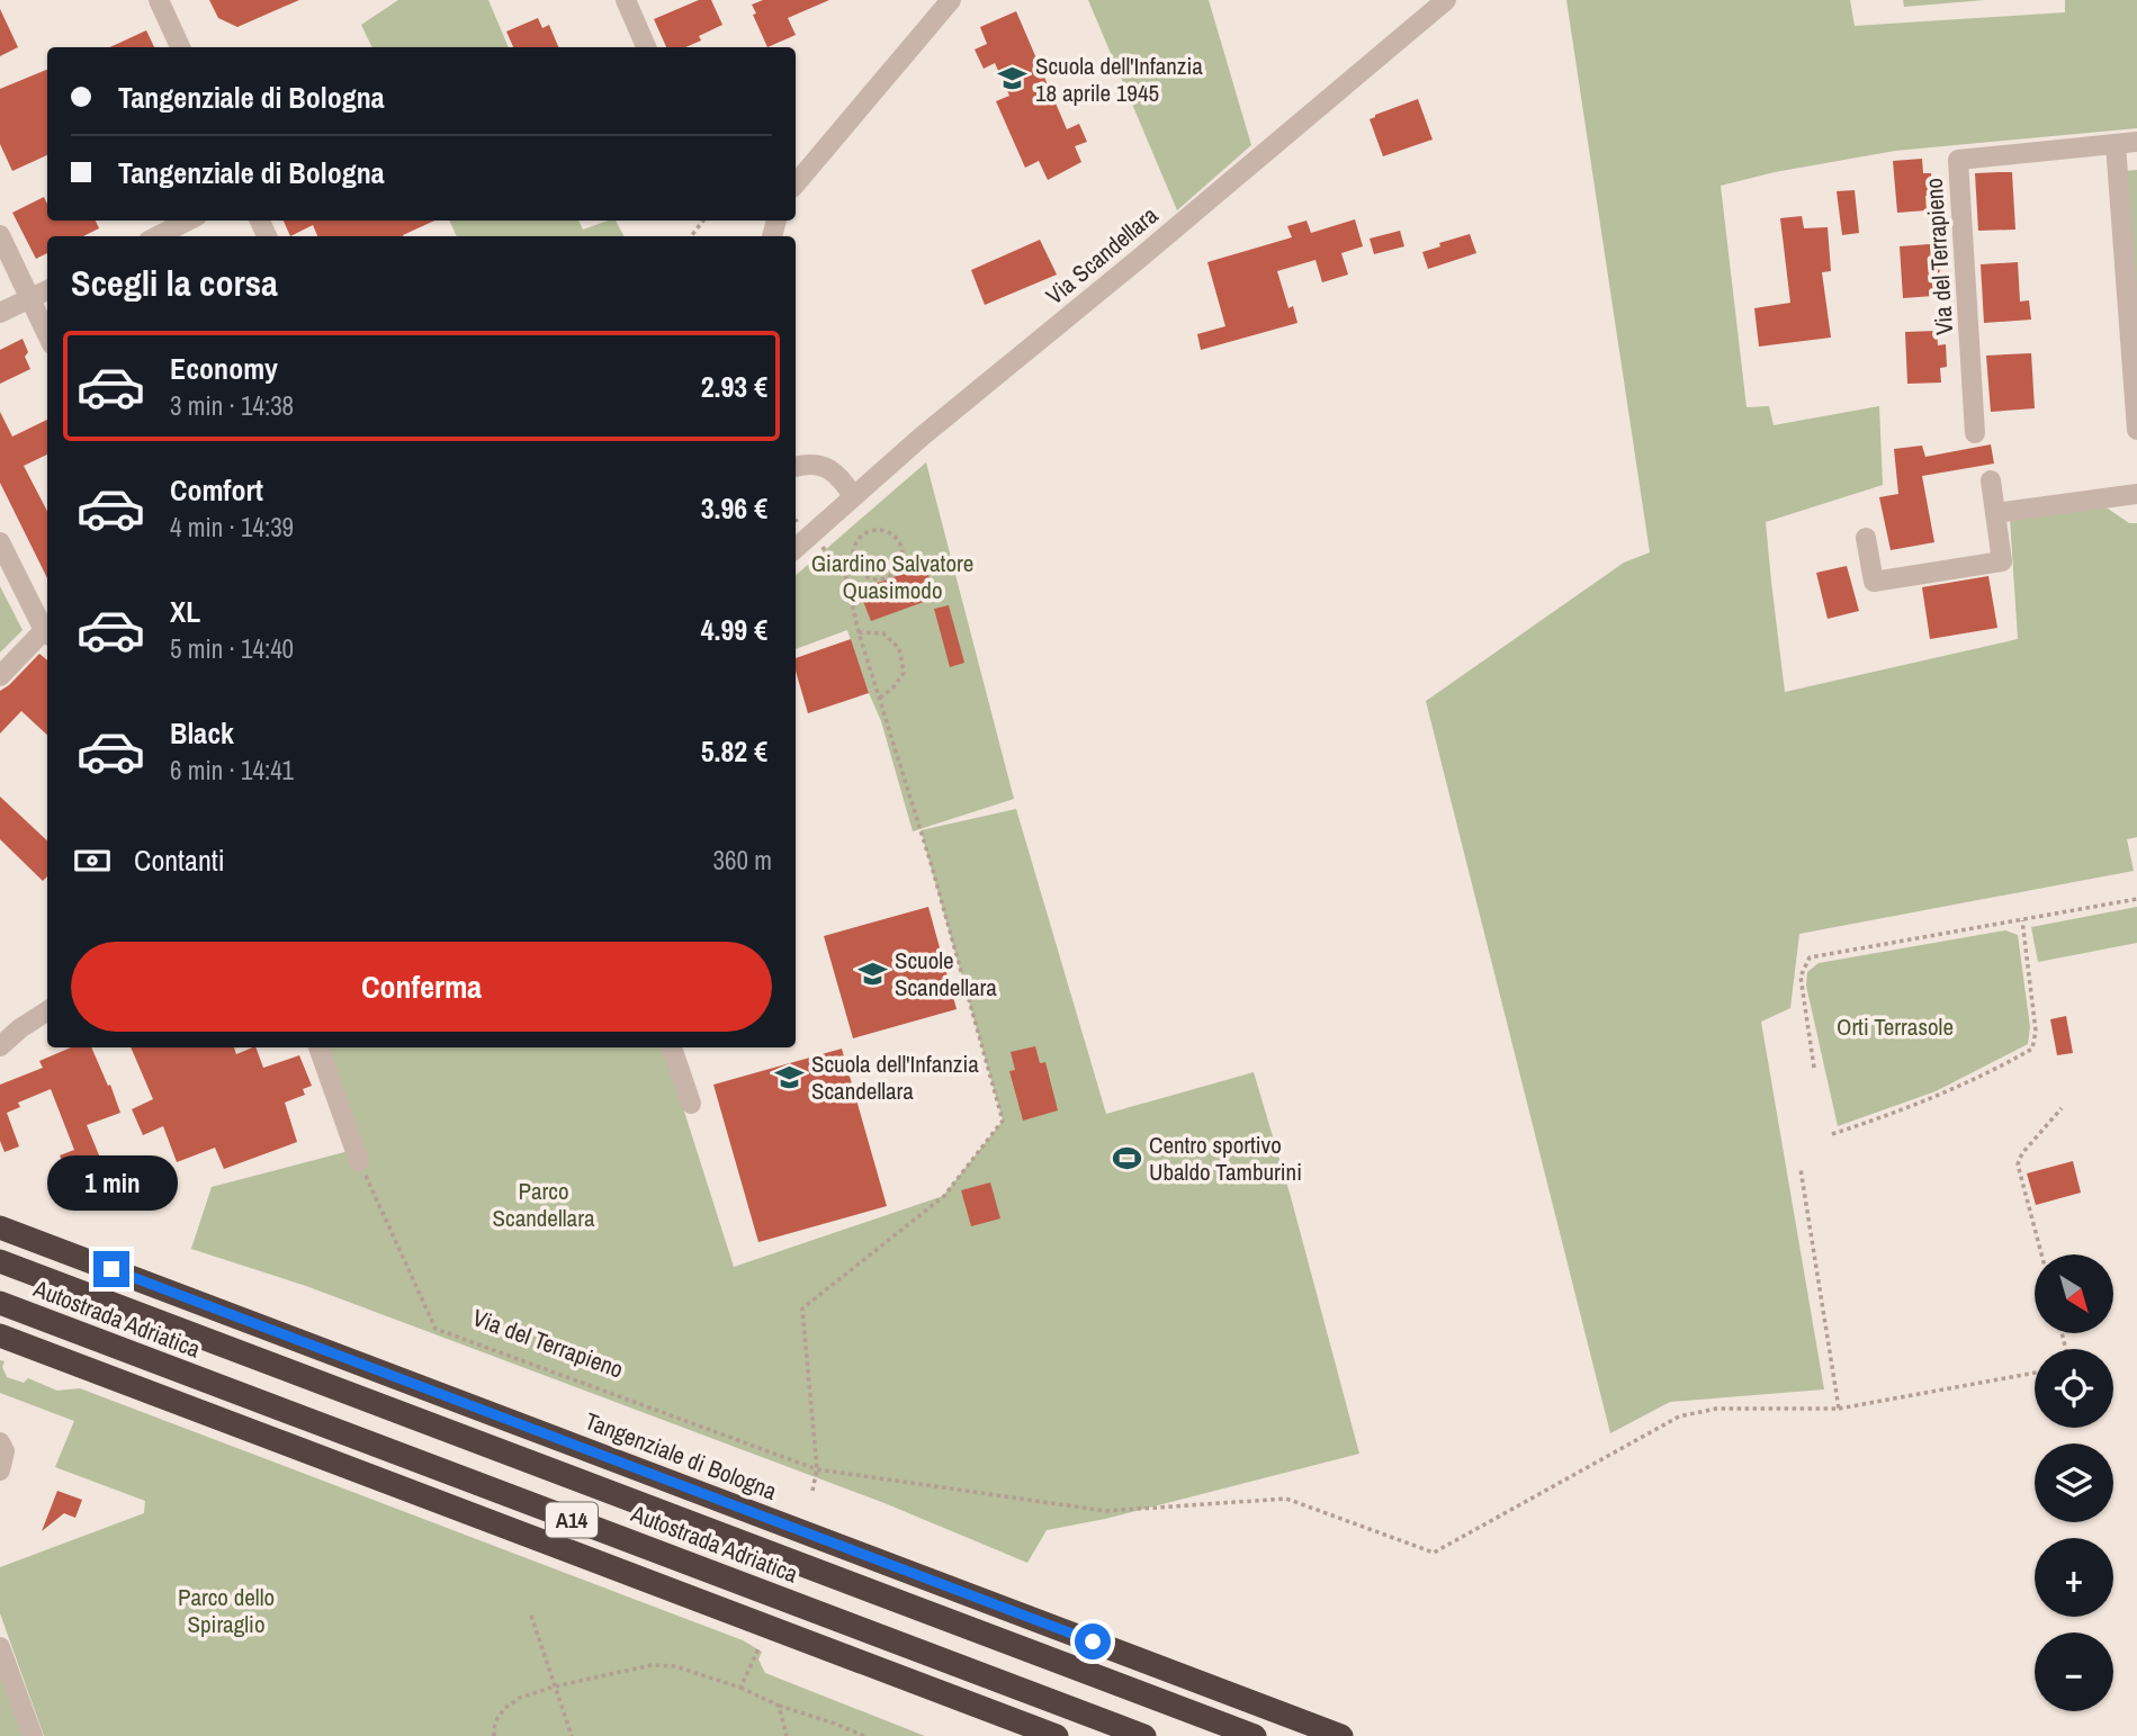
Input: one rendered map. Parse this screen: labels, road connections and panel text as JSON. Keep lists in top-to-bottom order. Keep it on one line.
{"streets":{"highway":["Autostrada Adriatica","Tangenziale di Bologna","A14"],"street":["Via Scandellara","Via del Terrapieno"]},"parks":["Giardino Salvatore Quasimodo","Orti Terrasole","Parco Scandellara","Parco dello Spiraglio"],"places":{"school or university":["Scuola dell'Infanzia 18 aprile 1945","Scuole Scandellara","Scuola dell'Infanzia Scandellara"],"sports":["Centro sportivo Ubaldo Tamburini"]},"north":"bottom right","page":{"banner":["Tangenziale di Bologna","Tangenziale di Bologna"],"heading":"Scegli la corsa","list":[{"name":"Economy","note":"3 min · 14:38","value":"2.93 €"},{"name":"Comfort","note":"4 min · 14:39","value":"3.96 €"},{"name":"XL","note":"5 min · 14:40","value":"4.99 €"},{"name":"Black","note":"6 min · 14:41","value":"5.82 €"}],"pay":["Contanti","360 m"],"buttons":"Conferma","bubble":"1 min","map_buttons":["+","−"]}}
